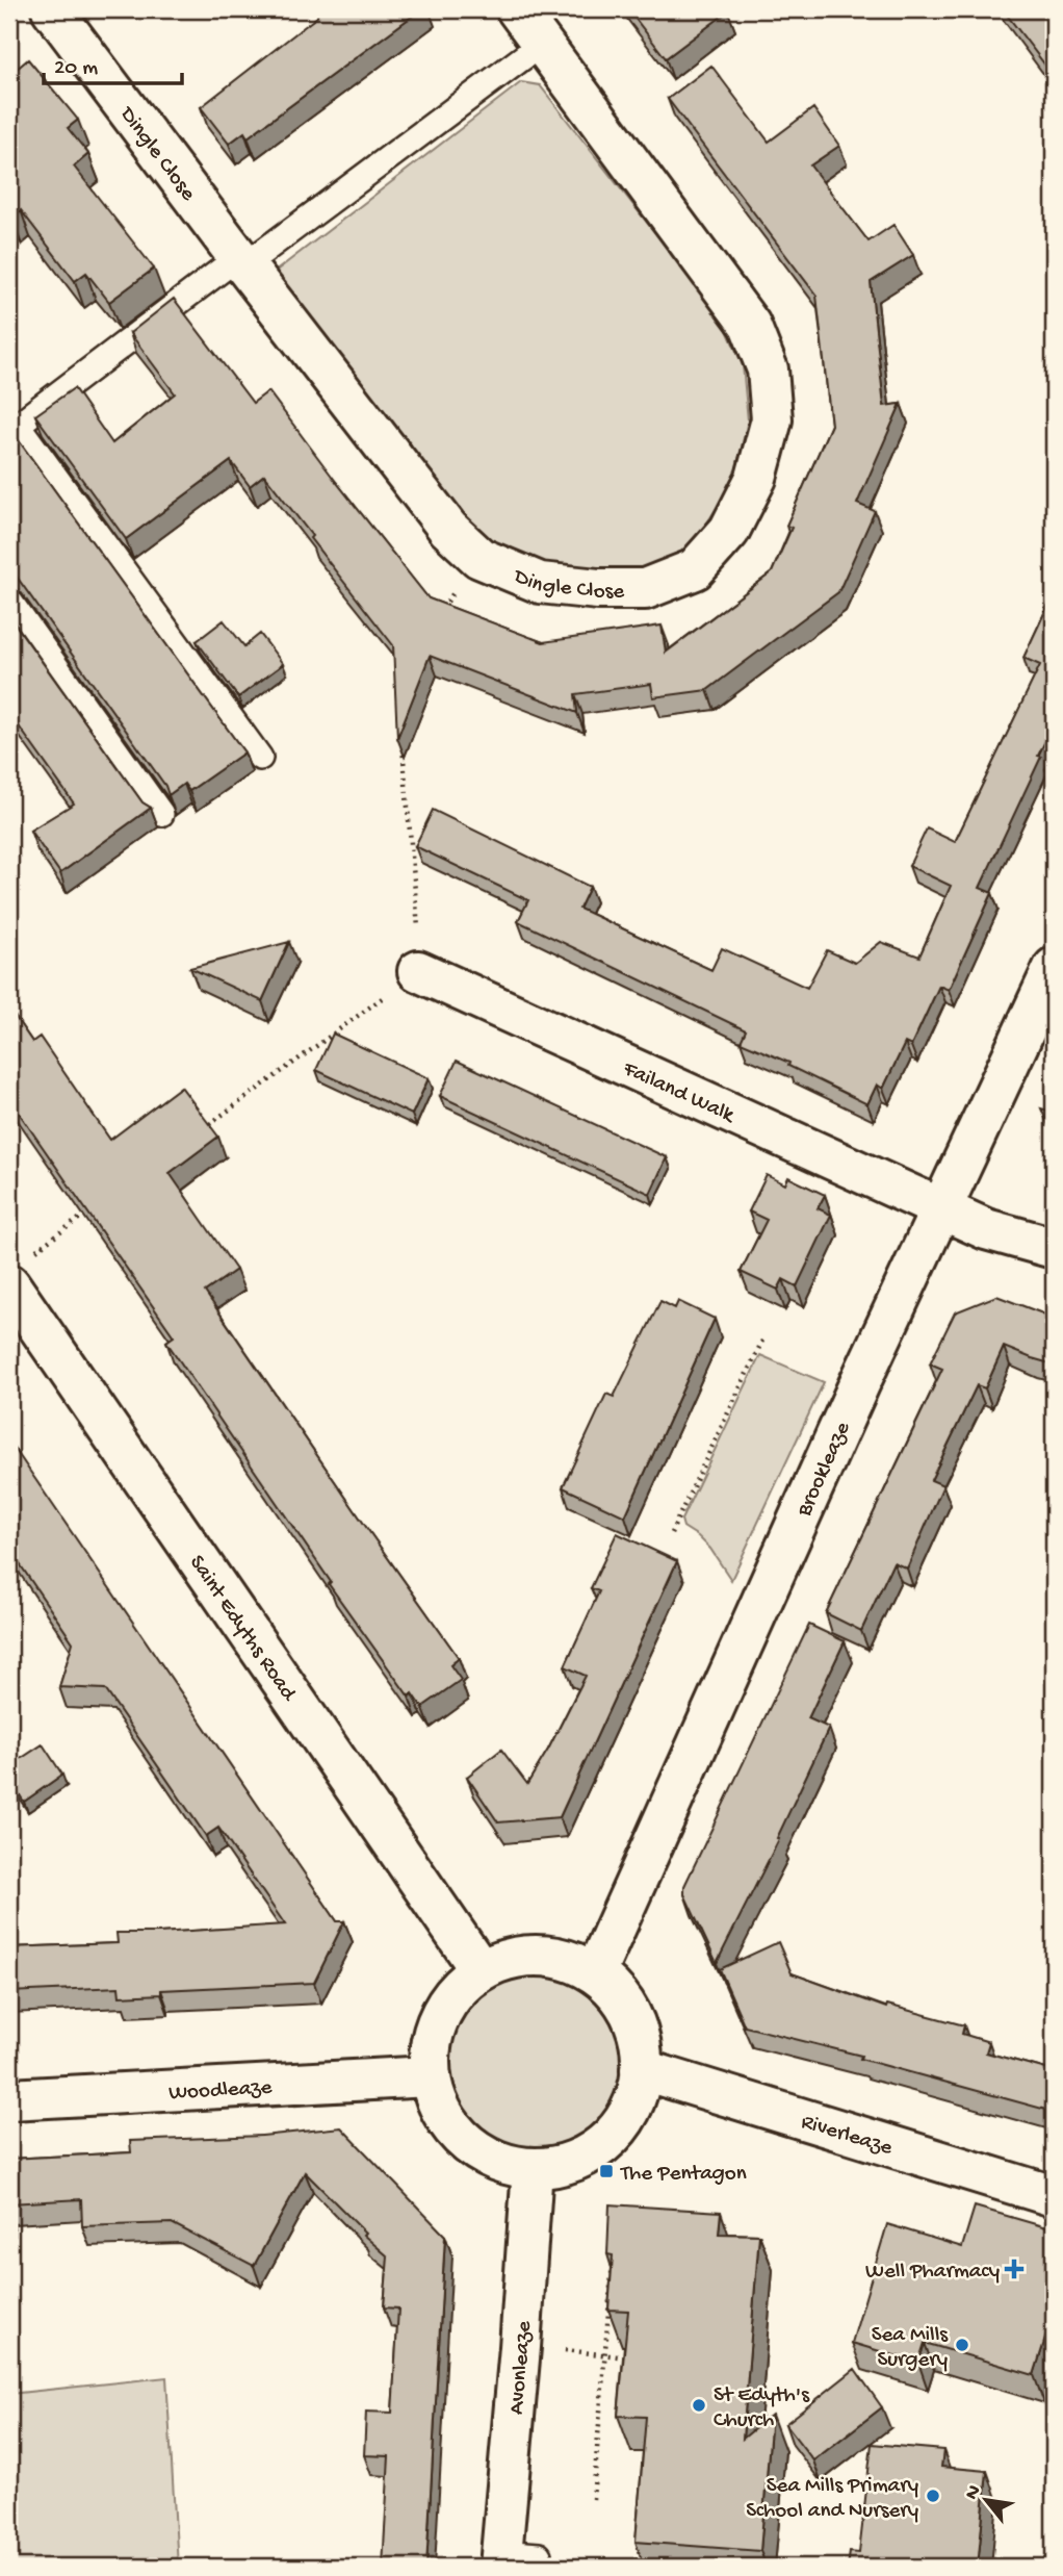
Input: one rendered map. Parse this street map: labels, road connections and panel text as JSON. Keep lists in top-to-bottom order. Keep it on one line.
{"streets":{"street":["Dingle Close","Failand Walk","Brookleaze","Saint Edyths Road","Woodleaze","Riverleaze","Avonleaze"]},"crossings":[["Failand Walk","Brookleaze"],["Brookleaze","Saint Edyths Road"],["Brookleaze","Woodleaze"],["Brookleaze","Riverleaze"],["Brookleaze","Avonleaze"],["Saint Edyths Road","Woodleaze"],["Saint Edyths Road","Riverleaze"],["Saint Edyths Road","Avonleaze"],["Woodleaze","Riverleaze"],["Woodleaze","Avonleaze"],["Riverleaze","Avonleaze"]],"places":{"transit":["The Pentagon"],"health":["Well Pharmacy"],"other":["Sea Mills Surgery","St Edyth's Church","Sea Mills Primary School and Nursery"]},"scale_bar":"20 m","north":"top left"}
